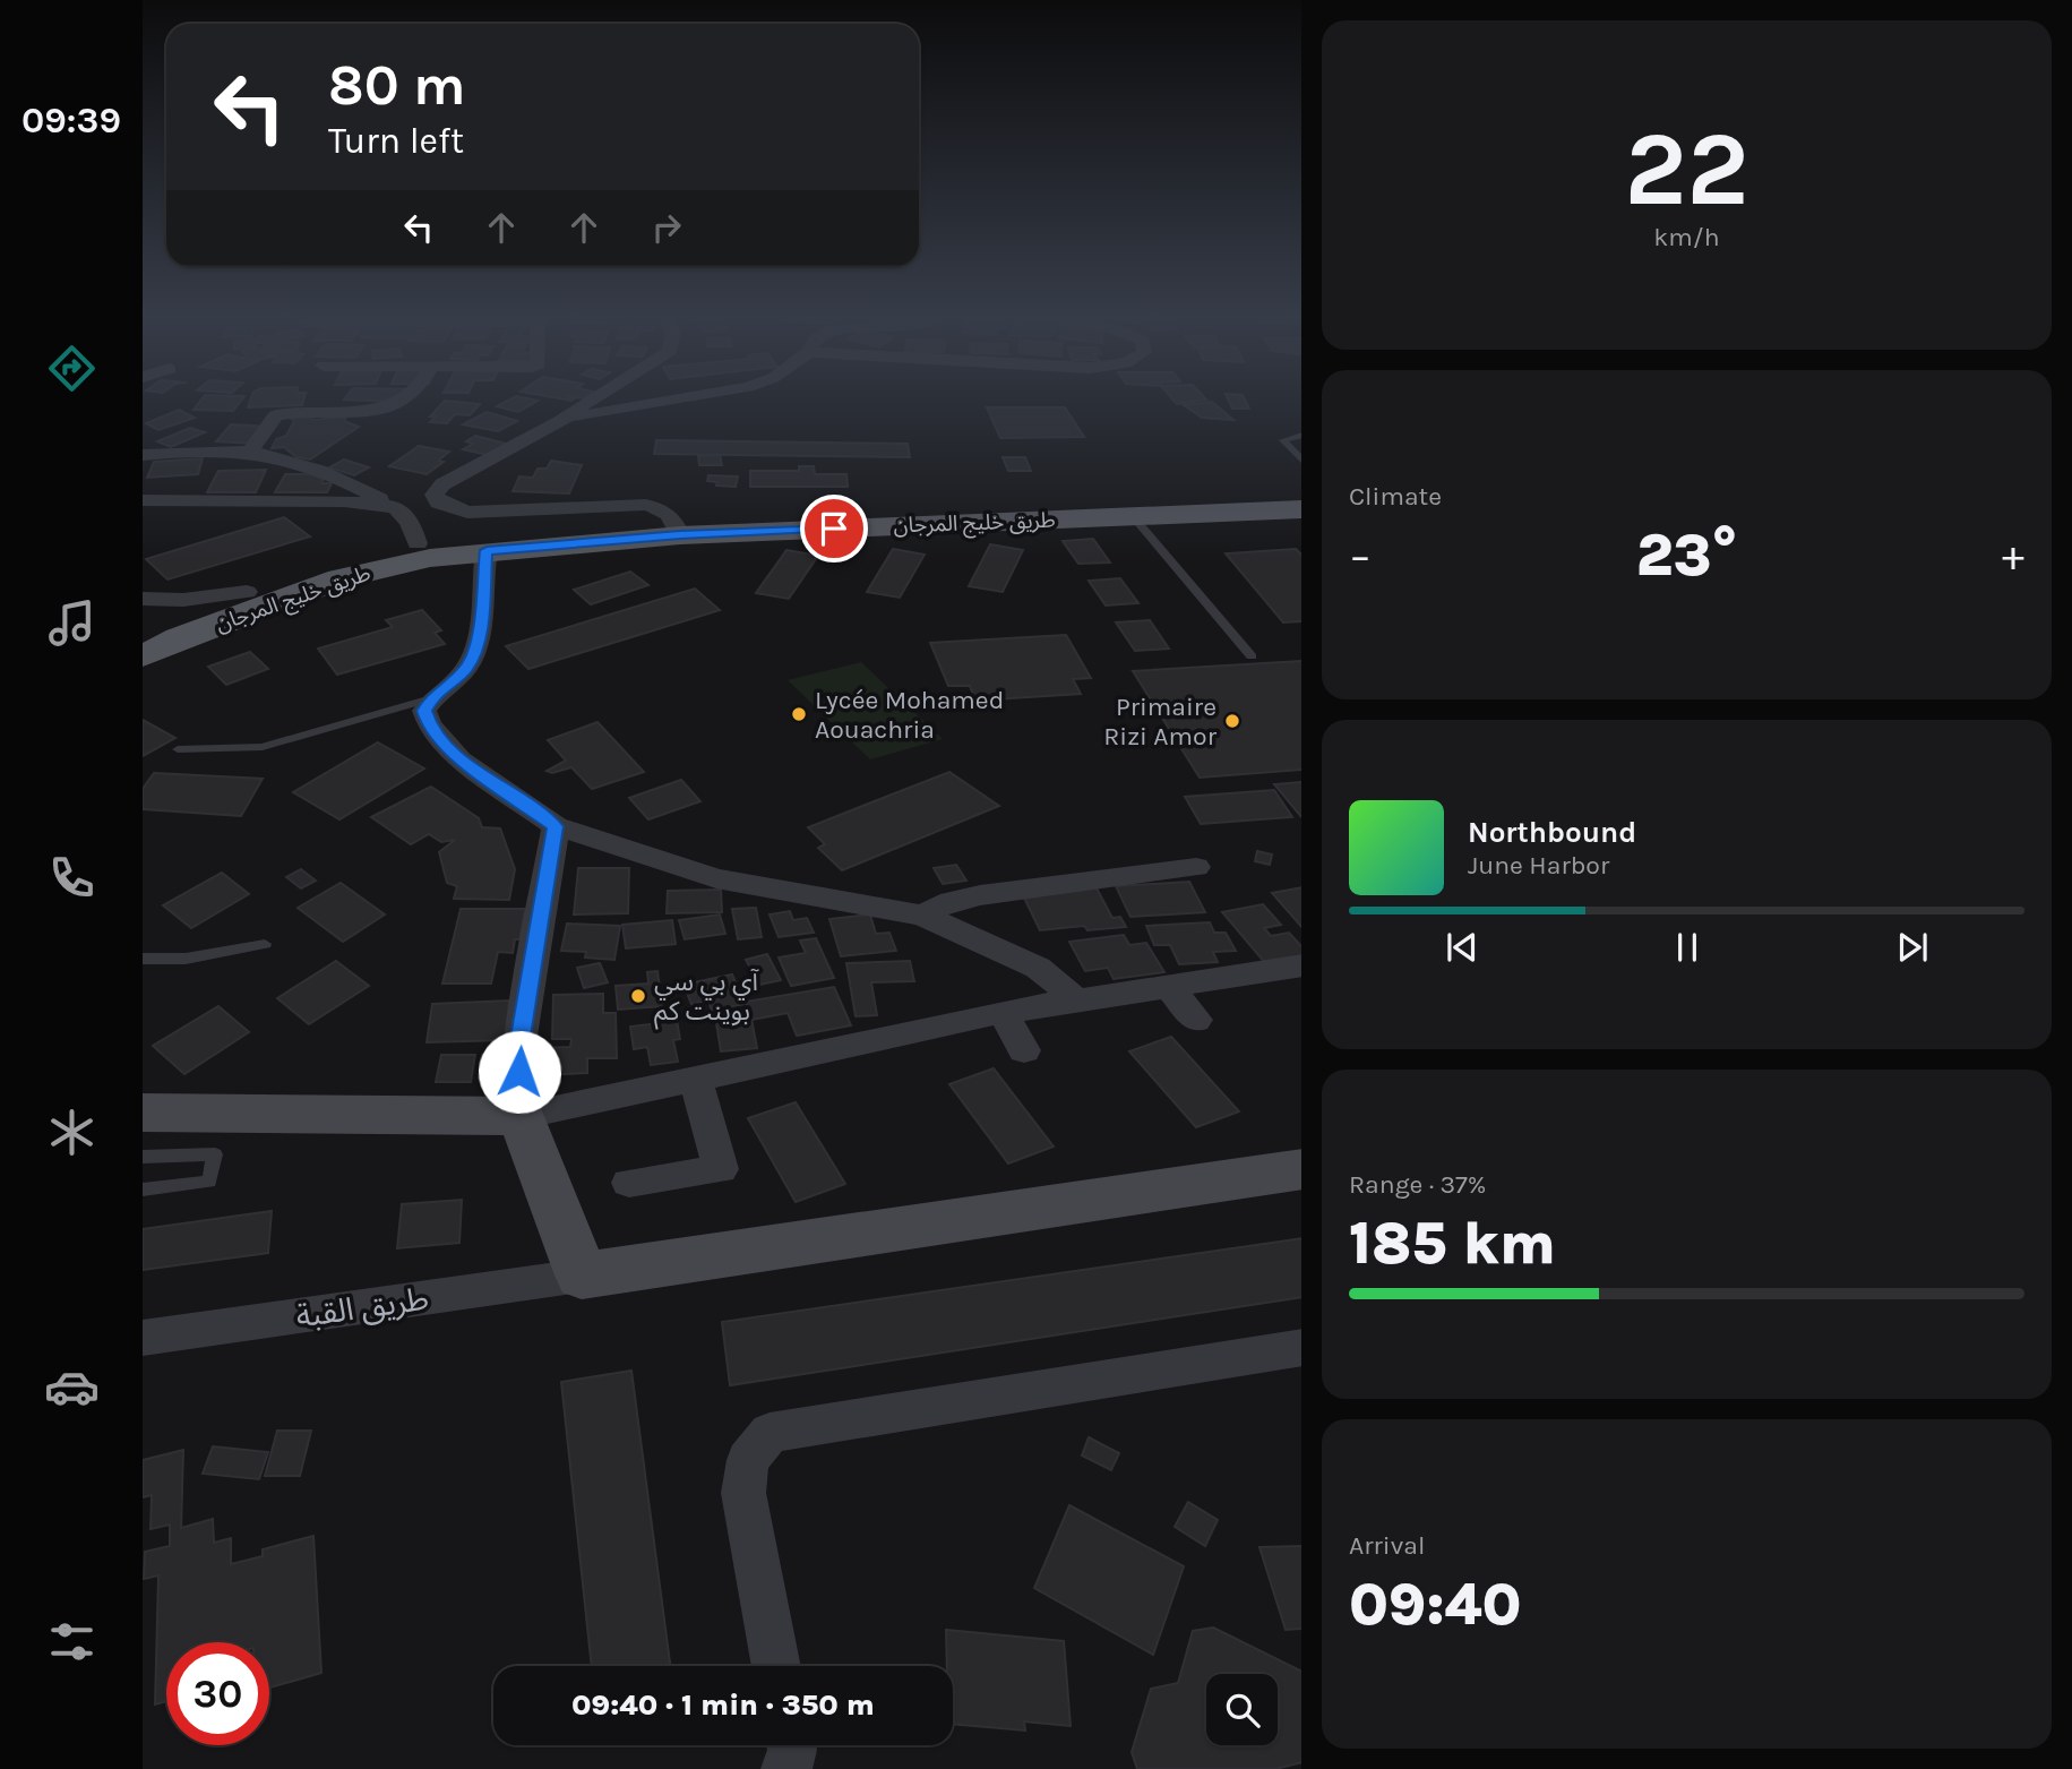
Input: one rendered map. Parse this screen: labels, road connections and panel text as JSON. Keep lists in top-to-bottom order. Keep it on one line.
{"streets":{"main road":["طريق خليج المرجان"],"street":["طريق القبة"]},"places":["Lycée Mohamed Aouachria","Primaire Rizi Amor","آي بي سي بوينت كم"],"page":{"tabs":"09:39","tile":[["22","km/h"],"Climate",["Range · 37%","185 km"],["Arrival","09:40"]],"turn":["80 m","Turn left"],"heat":["−","23°","+"],"song":["Northbound","June Harbor"],"limit":"30","trip":"09:40 · 1 min · 350 m"}}
